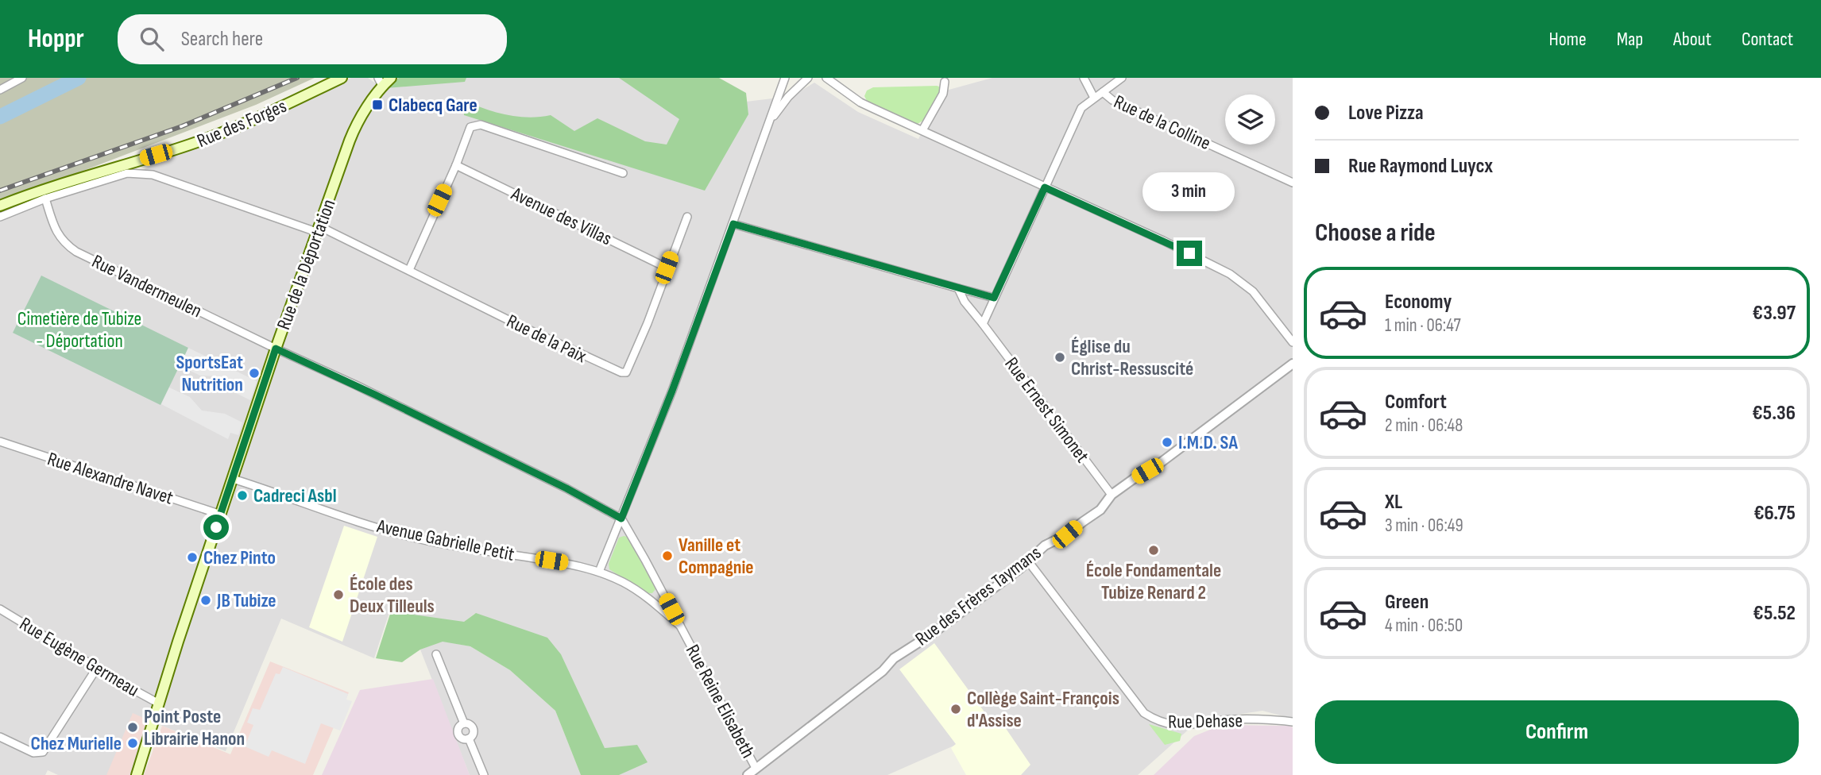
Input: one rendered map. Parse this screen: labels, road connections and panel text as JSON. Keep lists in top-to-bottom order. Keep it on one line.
{"streets":{"main road":["Rue des Forges","Rue de la Déportation"],"street":["Rue de la Colline","Avenue des Villas","Rue Vandermeulen","Rue de la Paix","Rue Ernest Simonet","Rue Alexandre Navet","Avenue Gabrielle Petit","Rue des Frères Taymans","Rue Eugène Germeau","Rue Reine Elisabeth","Rue Dehase"]},"crossings":[["Avenue des Villas","Rue de la Paix"],["Rue de la Déportation","Rue Vandermeulen"],["Rue de la Déportation","Rue de la Paix"],["Rue de la Déportation","Rue Alexandre Navet"],["Rue de la Déportation","Avenue Gabrielle Petit"],["Rue de la Déportation","Rue Eugène Germeau"],["Rue Vandermeulen","Rue Reine Elisabeth"],["Rue Ernest Simonet","Rue des Frères Taymans"],["Avenue Gabrielle Petit","Rue Reine Elisabeth"],["Rue des Frères Taymans","Rue Reine Elisabeth"],["Rue des Frères Taymans","Rue Dehase"]],"parks":["Cimetière de Tubize - Déportation"],"places":{"transit":["Clabecq Gare"],"other":["Église du Christ-Ressuscité","SportsEat Nutrition","I.M.D. SA","Cadreci Asbl","École Fondamentale Tubize Renard 2","Vanille et Compagnie","Chez Pinto","École des Deux Tilleuls","JB Tubize","Collège Saint-François d'Assise","Point Poste Librairie Hanon","Chez Murielle"]},"page":{"header":"Hoppr","search":"Search here","nav":["Home","Map","About","Contact"],"banner":["Love Pizza","Rue Raymond Luycx"],"bubble":"3 min","heading":"Choose a ride","list":[{"name":"Economy","note":"1 min · 06:47","value":"€3.97"},{"name":"Comfort","note":"2 min · 06:48","value":"€5.36"},{"name":"XL","note":"3 min · 06:49","value":"€6.75"},{"name":"Green","note":"4 min · 06:50","value":"€5.52"}],"buttons":"Confirm"}}
